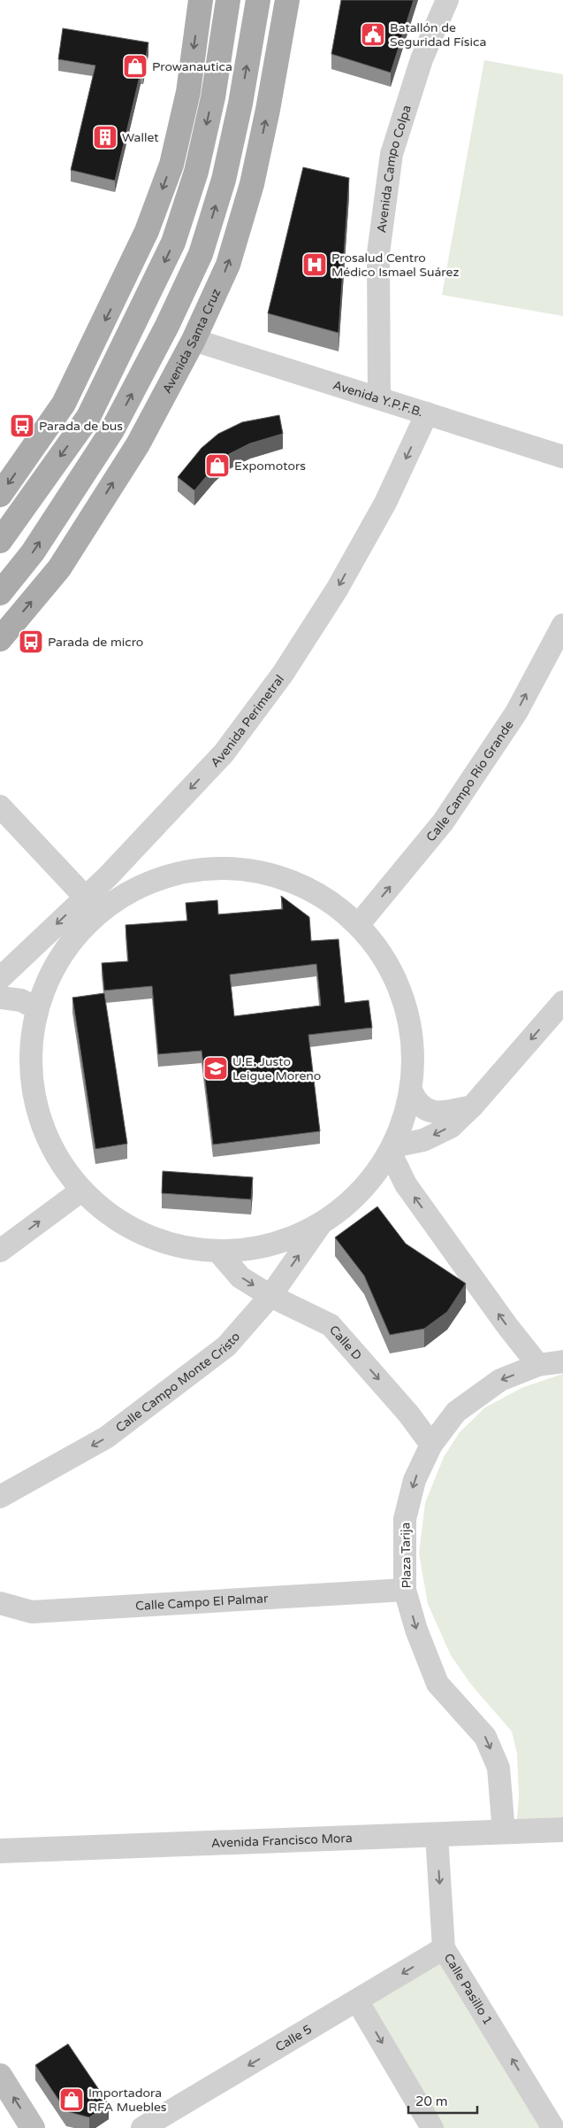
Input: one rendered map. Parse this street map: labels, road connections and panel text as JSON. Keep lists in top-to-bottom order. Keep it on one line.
{"streets":{"main road":["Avenida Santa Cruz"],"street":["Avenida Campo Colpa","Avenida Y.P.F.B.","Avenida Perimetral","Calle Campo Río Grande","Calle D","Calle Campo Monte Cristo","Plaza Tarija","Calle Campo El Palmar","Avenida Francisco Mora","Calle Pasillo 1","Calle 5"]},"crossings":[["Avenida Campo Colpa","Avenida Y.P.F.B."],["Avenida Santa Cruz","Avenida Y.P.F.B."],["Avenida Y.P.F.B.","Avenida Perimetral"],["Calle D","Calle Campo Monte Cristo"],["Calle D","Plaza Tarija"],["Plaza Tarija","Calle Campo El Palmar"],["Plaza Tarija","Avenida Francisco Mora"],["Avenida Francisco Mora","Calle Pasillo 1"],["Calle Pasillo 1","Calle 5"]],"one_way":["Avenida Perimetral","Calle Campo Río Grande","Plaza Tarija","Calle 5"],"places":{"public building":["Batallón de Seguridad Física"],"shop":["Prowanautica","Expomotors","Importadora RFA Muebles"],"building":["Wallet"],"hospital":["Prosalud Centro Médico Ismael Suárez"],"bus stop":["Parada de bus","Parada de micro"],"school or university":["U.E. Justo Leigue Moreno"]},"scale_bar":"20 m"}
